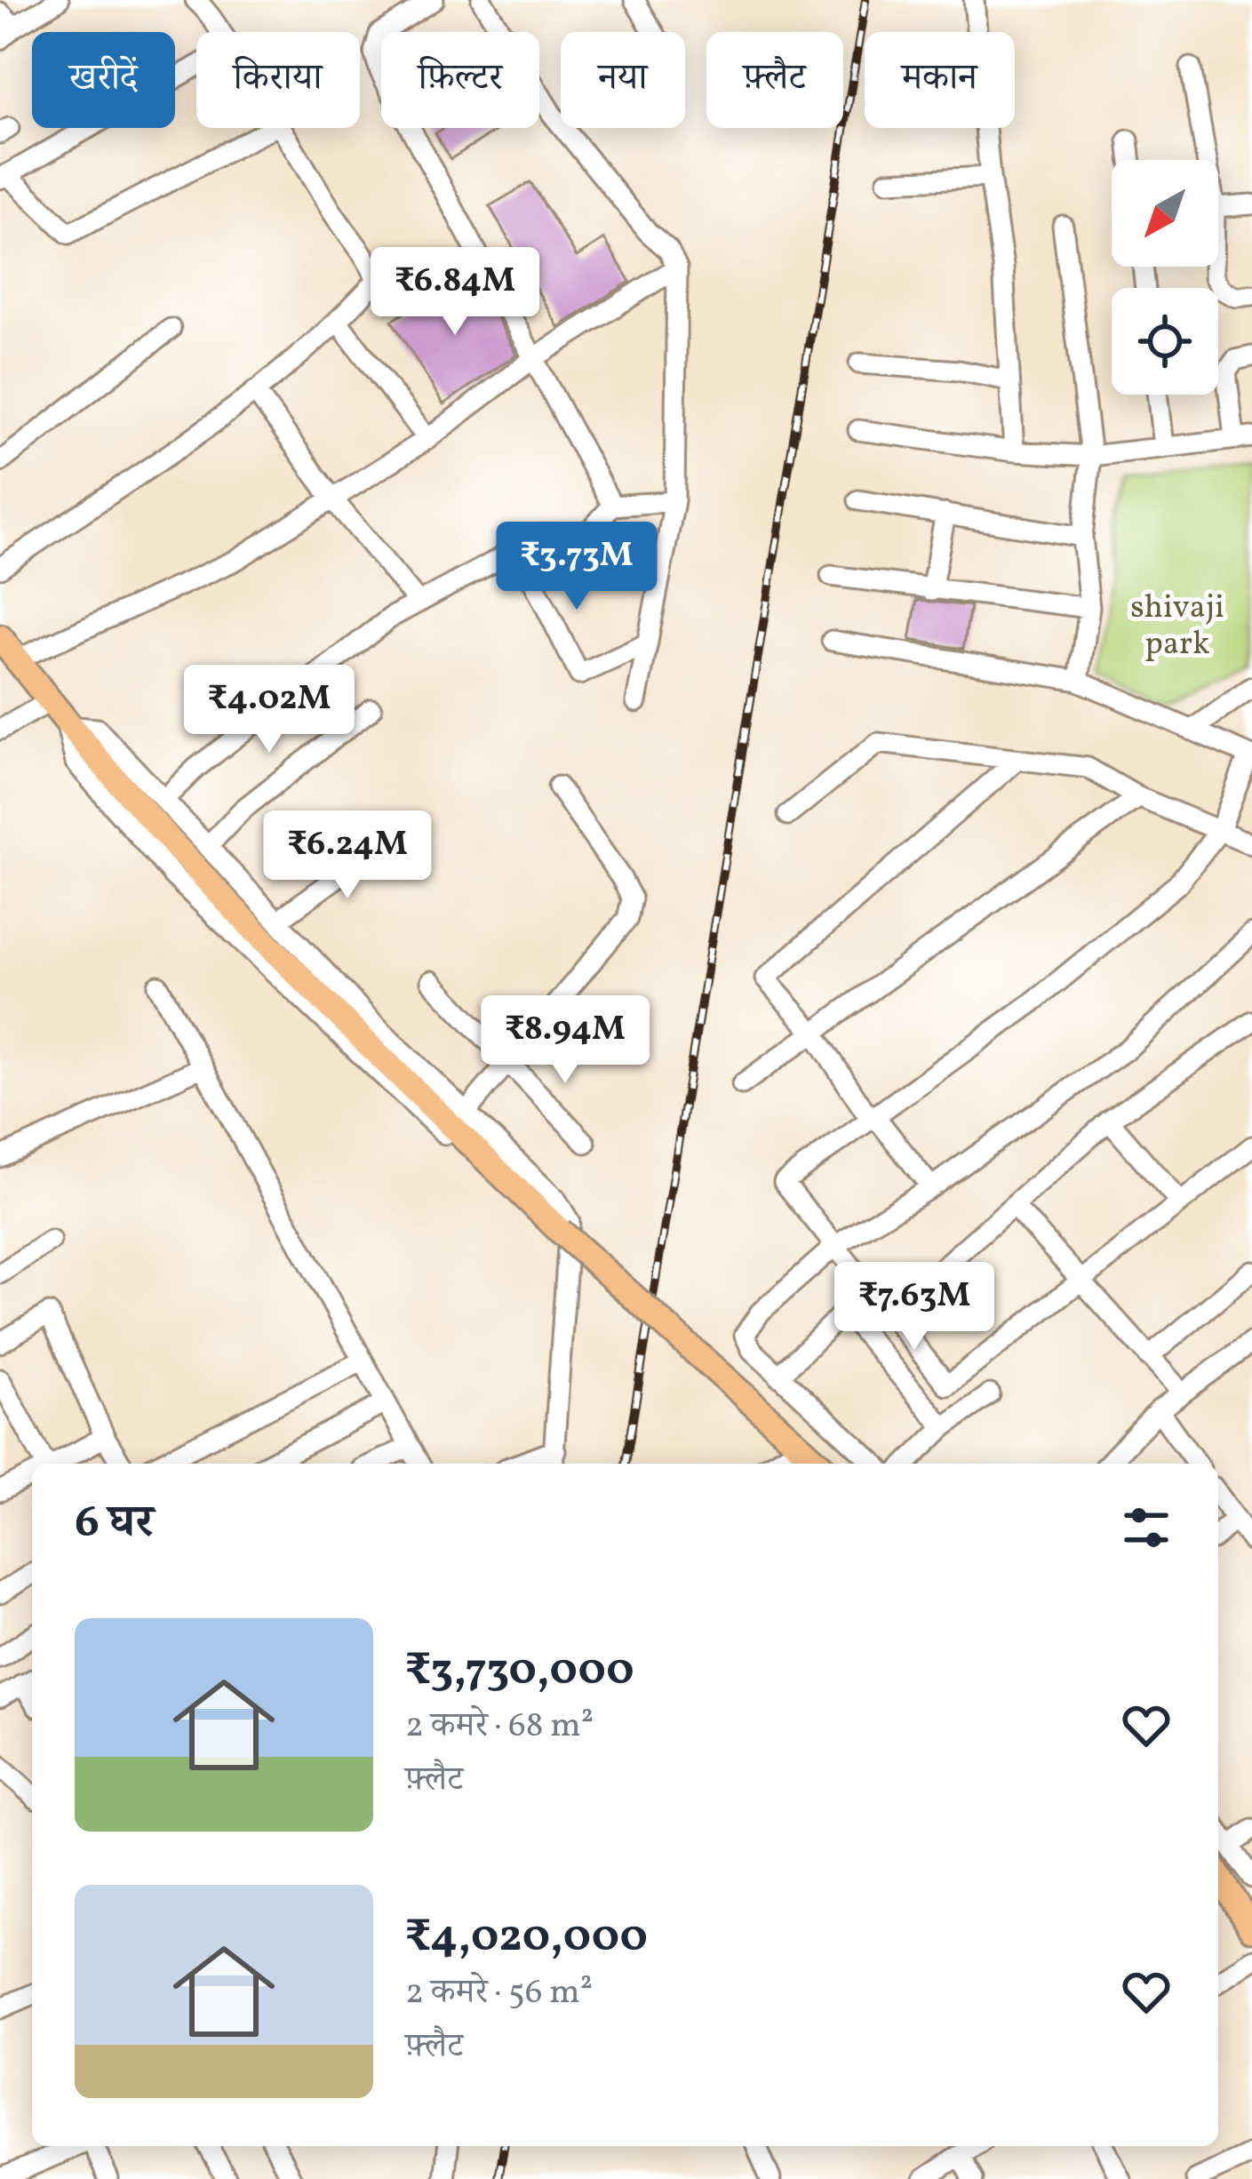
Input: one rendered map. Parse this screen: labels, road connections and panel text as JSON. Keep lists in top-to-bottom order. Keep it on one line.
{"parks":["shivaji park"],"north":"bottom left","page":{"chip":["खरीदें","किराया","फ़िल्टर","नया","फ़्लैट","मकान"],"price":["₹6.84M","₹3.73M","₹4.02M","₹6.24M","₹8.94M","₹7.63M"],"heading":"6 घर","list":[{"name":"₹3,730,000","note":"2 कमरे · 68 m² · फ़्लैट"},{"name":"₹4,020,000","note":"2 कमरे · 56 m² · फ़्लैट"}]}}
